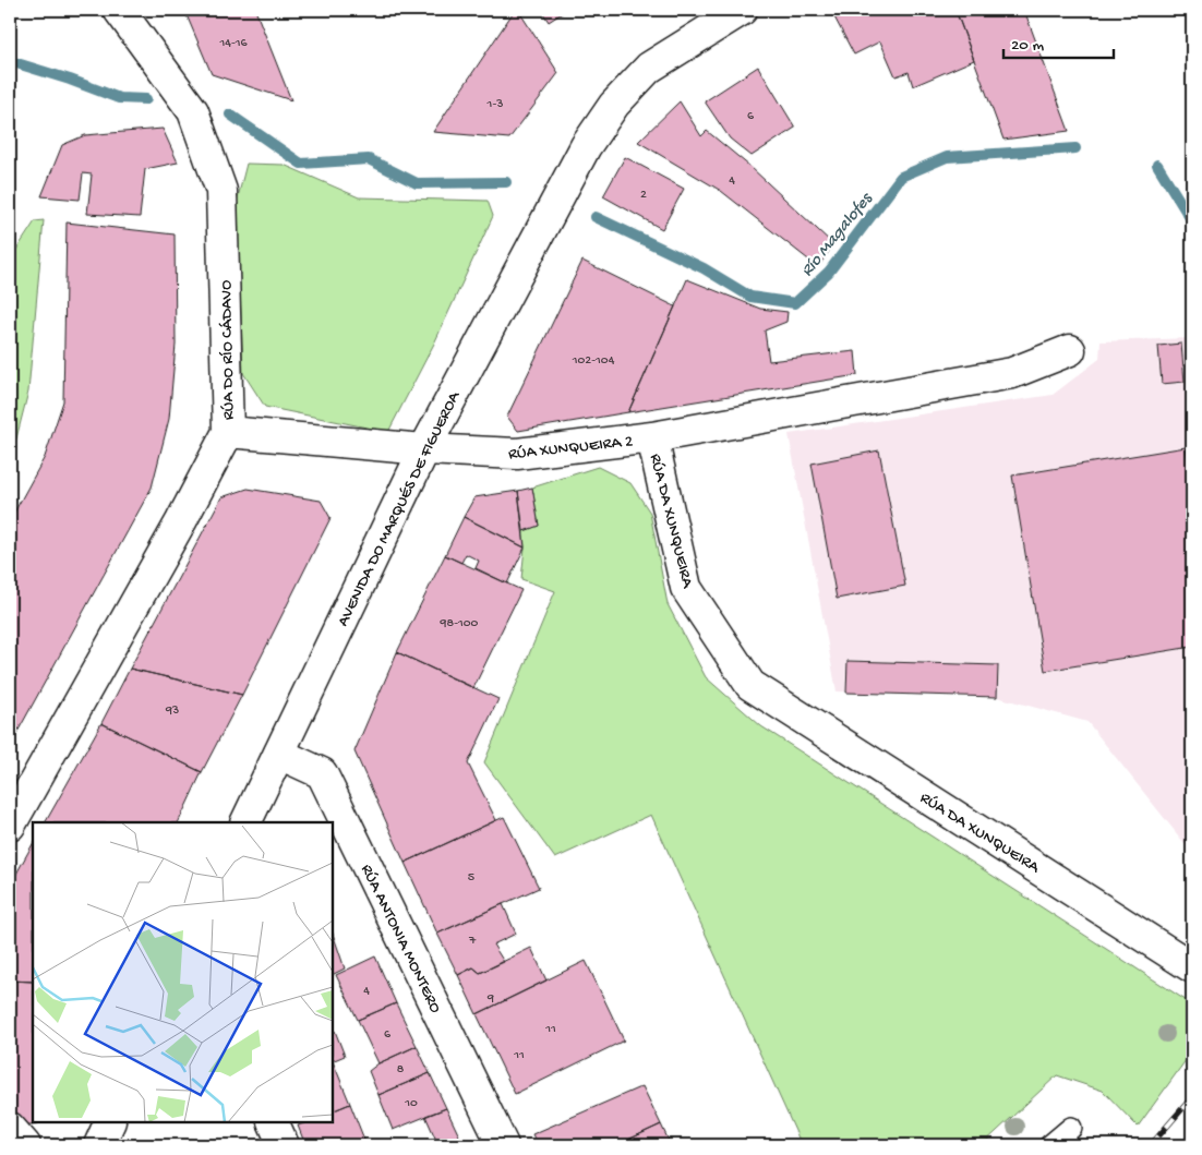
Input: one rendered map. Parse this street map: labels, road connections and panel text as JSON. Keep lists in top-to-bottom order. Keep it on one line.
{"streets":{"street":["RÚA DO RÍO CÁDAVO","RÚA XUNQUEIRA 2","AVENIDA DO MARQUÉS DE FIGUEROA","RÚA DA XUNQUEIRA","RÚA ANTONIA MONTERO"]},"crossings":[["RÚA DO RÍO CÁDAVO","RÚA XUNQUEIRA 2"],["RÚA XUNQUEIRA 2","AVENIDA DO MARQUÉS DE FIGUEROA"],["RÚA XUNQUEIRA 2","RÚA DA XUNQUEIRA"],["AVENIDA DO MARQUÉS DE FIGUEROA","RÚA ANTONIA MONTERO"]],"water":["Río Magalofes"],"house_numbers":["14-16","1-3","6","4","2","102-104","98-100","93","5","7","4","9","11","6","11","8","10"],"scale_bar":"20 m"}
